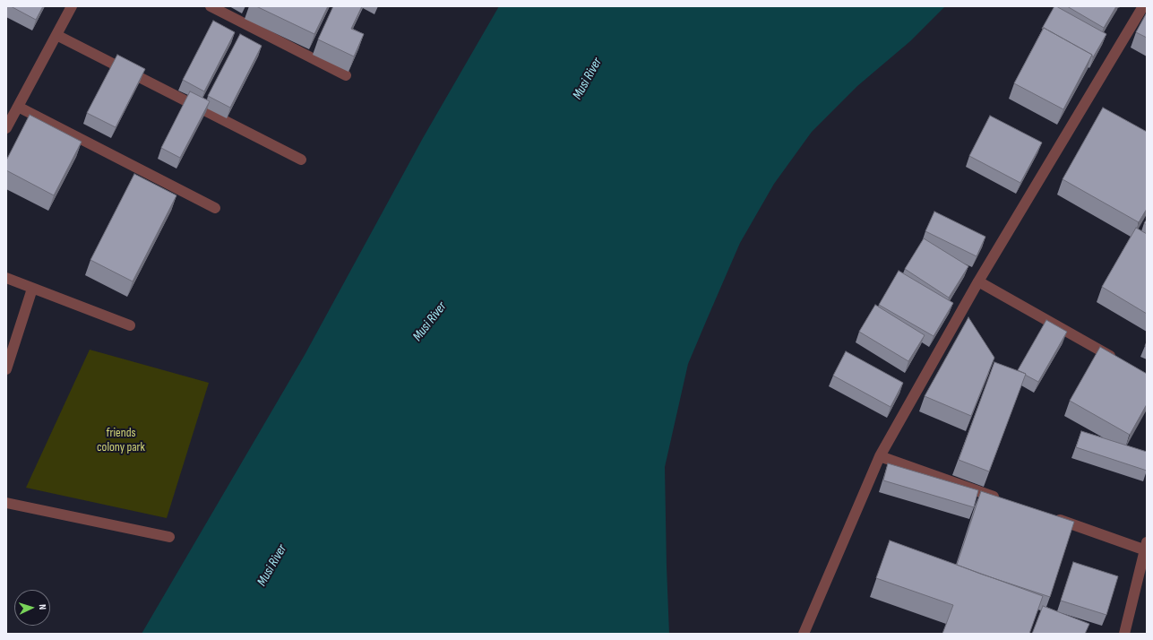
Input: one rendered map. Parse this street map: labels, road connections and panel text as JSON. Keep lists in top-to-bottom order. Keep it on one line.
{"water":["Musi River"],"parks":["friends colony park"],"north":"right"}
